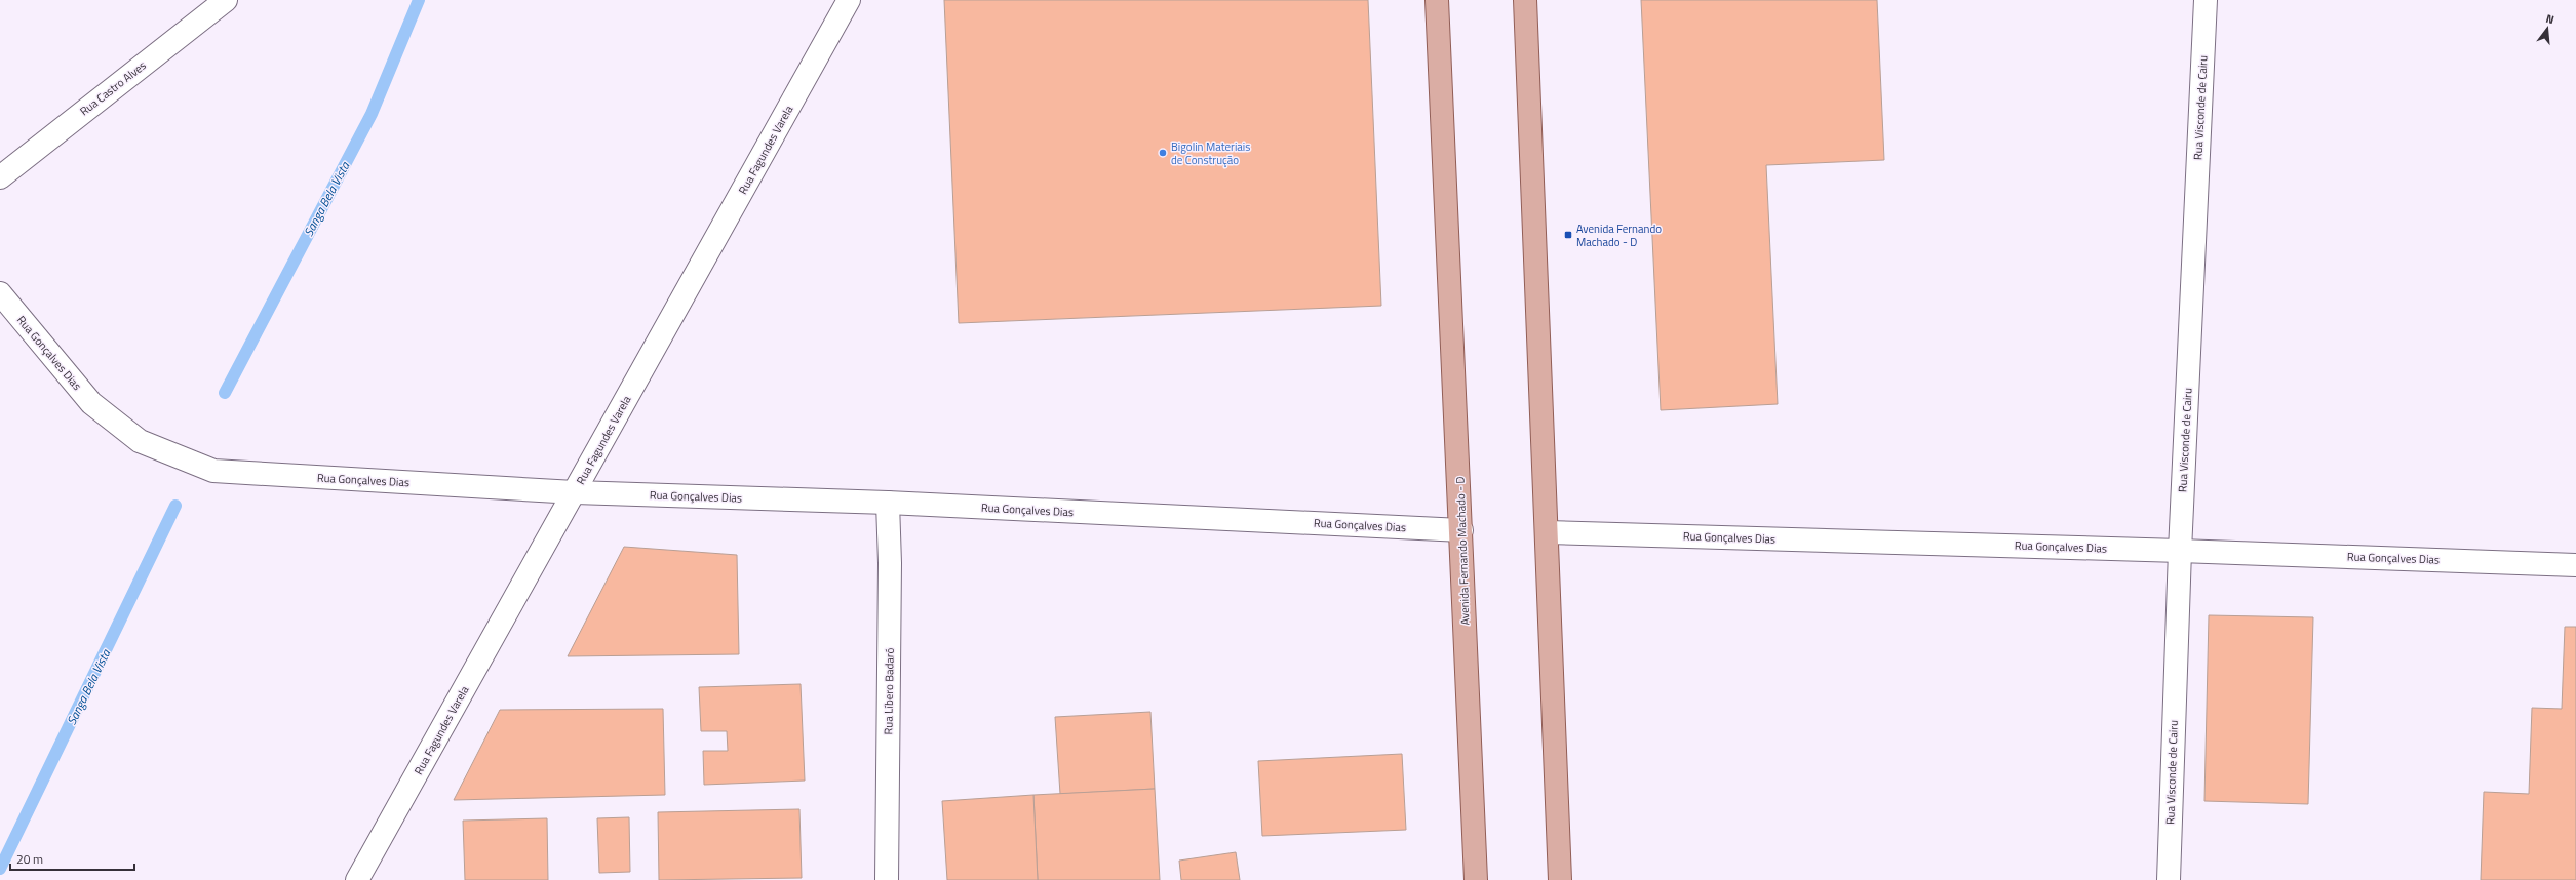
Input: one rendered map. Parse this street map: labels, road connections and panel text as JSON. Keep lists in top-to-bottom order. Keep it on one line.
{"streets":{"main road":["Avenida Fernando Machado - D"],"street":["Rua Castro Alves","Rua Visconde de Cairu","Rua Fagundes Varela","Rua Gonçalves Dias","Rua Líbero Badaró"]},"crossings":[["Rua Visconde de Cairu","Rua Gonçalves Dias"],["Rua Fagundes Varela","Rua Gonçalves Dias"],["Rua Gonçalves Dias","Avenida Fernando Machado - D"],["Rua Gonçalves Dias","Rua Líbero Badaró"]],"water":["Sanga Bela Vista"],"places":{"other":["Bigolin Materiais de Construção"],"transit":["Avenida Fernando Machado - D"]},"scale_bar":"20 m","north":"top"}
